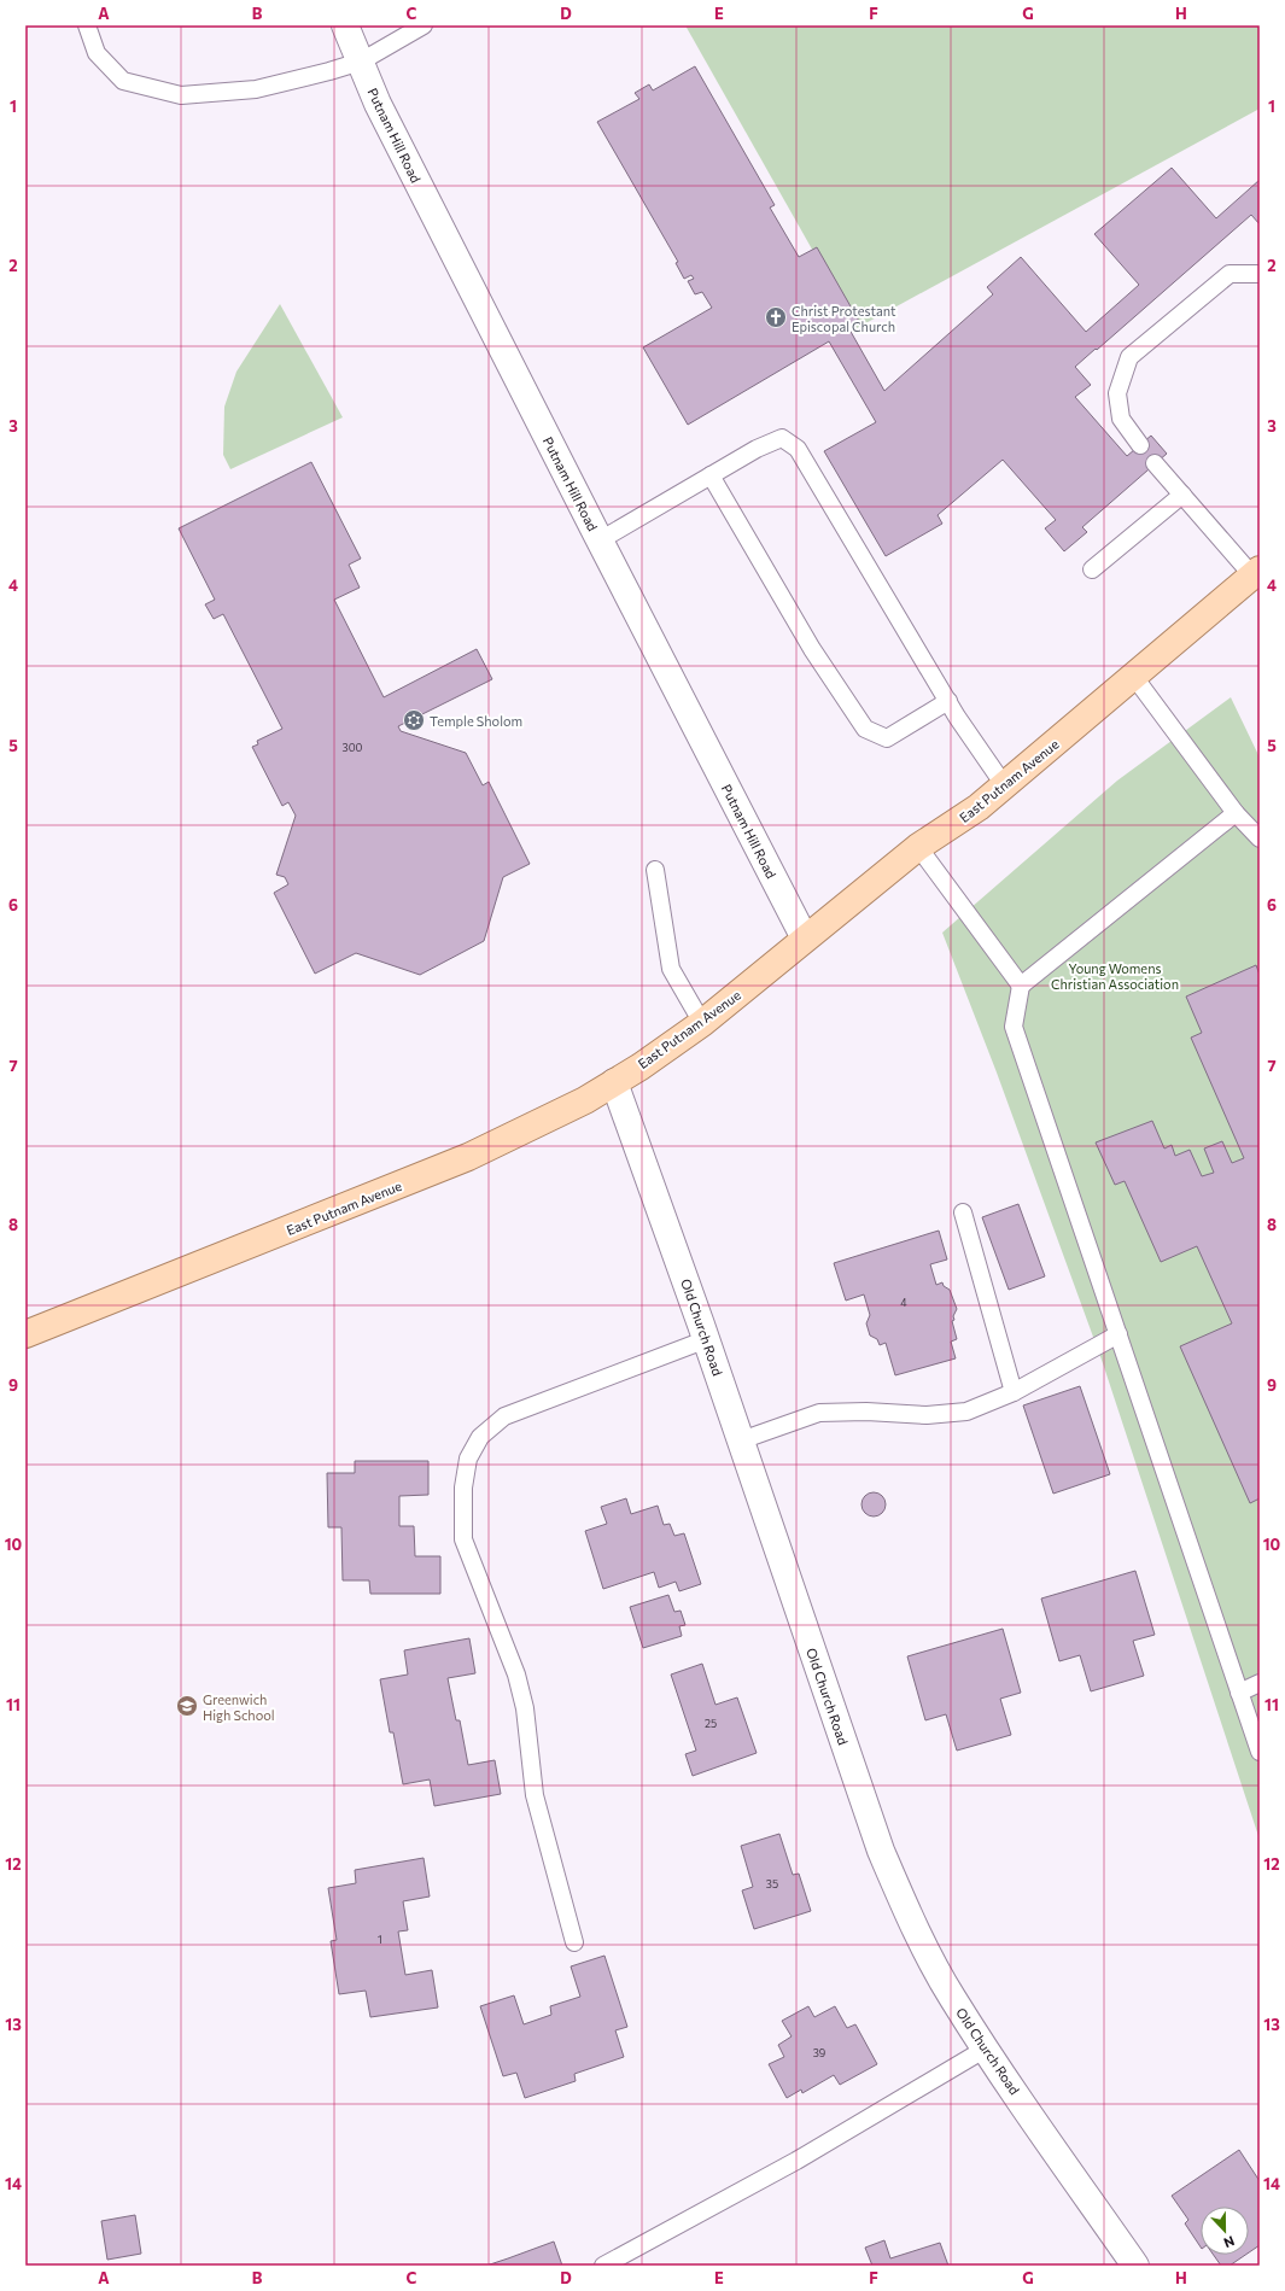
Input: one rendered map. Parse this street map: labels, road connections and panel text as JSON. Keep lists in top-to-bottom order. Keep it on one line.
{"streets":{"main road":["East Putnam Avenue"],"street":["Putnam Hill Road","Old Church Road"]},"crossings":[["Putnam Hill Road","East Putnam Avenue"],["East Putnam Avenue","Old Church Road"]],"parks":["Young Womens Christian Association"],"places":{"church":["Christ Protestant Episcopal Church"],"synagogue":["Temple Sholom"],"school or university":["Greenwich High School"]},"house_numbers":["300","4","25","35","1","39"],"north":"bottom","grid":{"columns":["A","B","C","D","E","F","G","H"],"rows":["1","2","3","4","5","6","7","8","9","10","11","12","13","14"]}}
